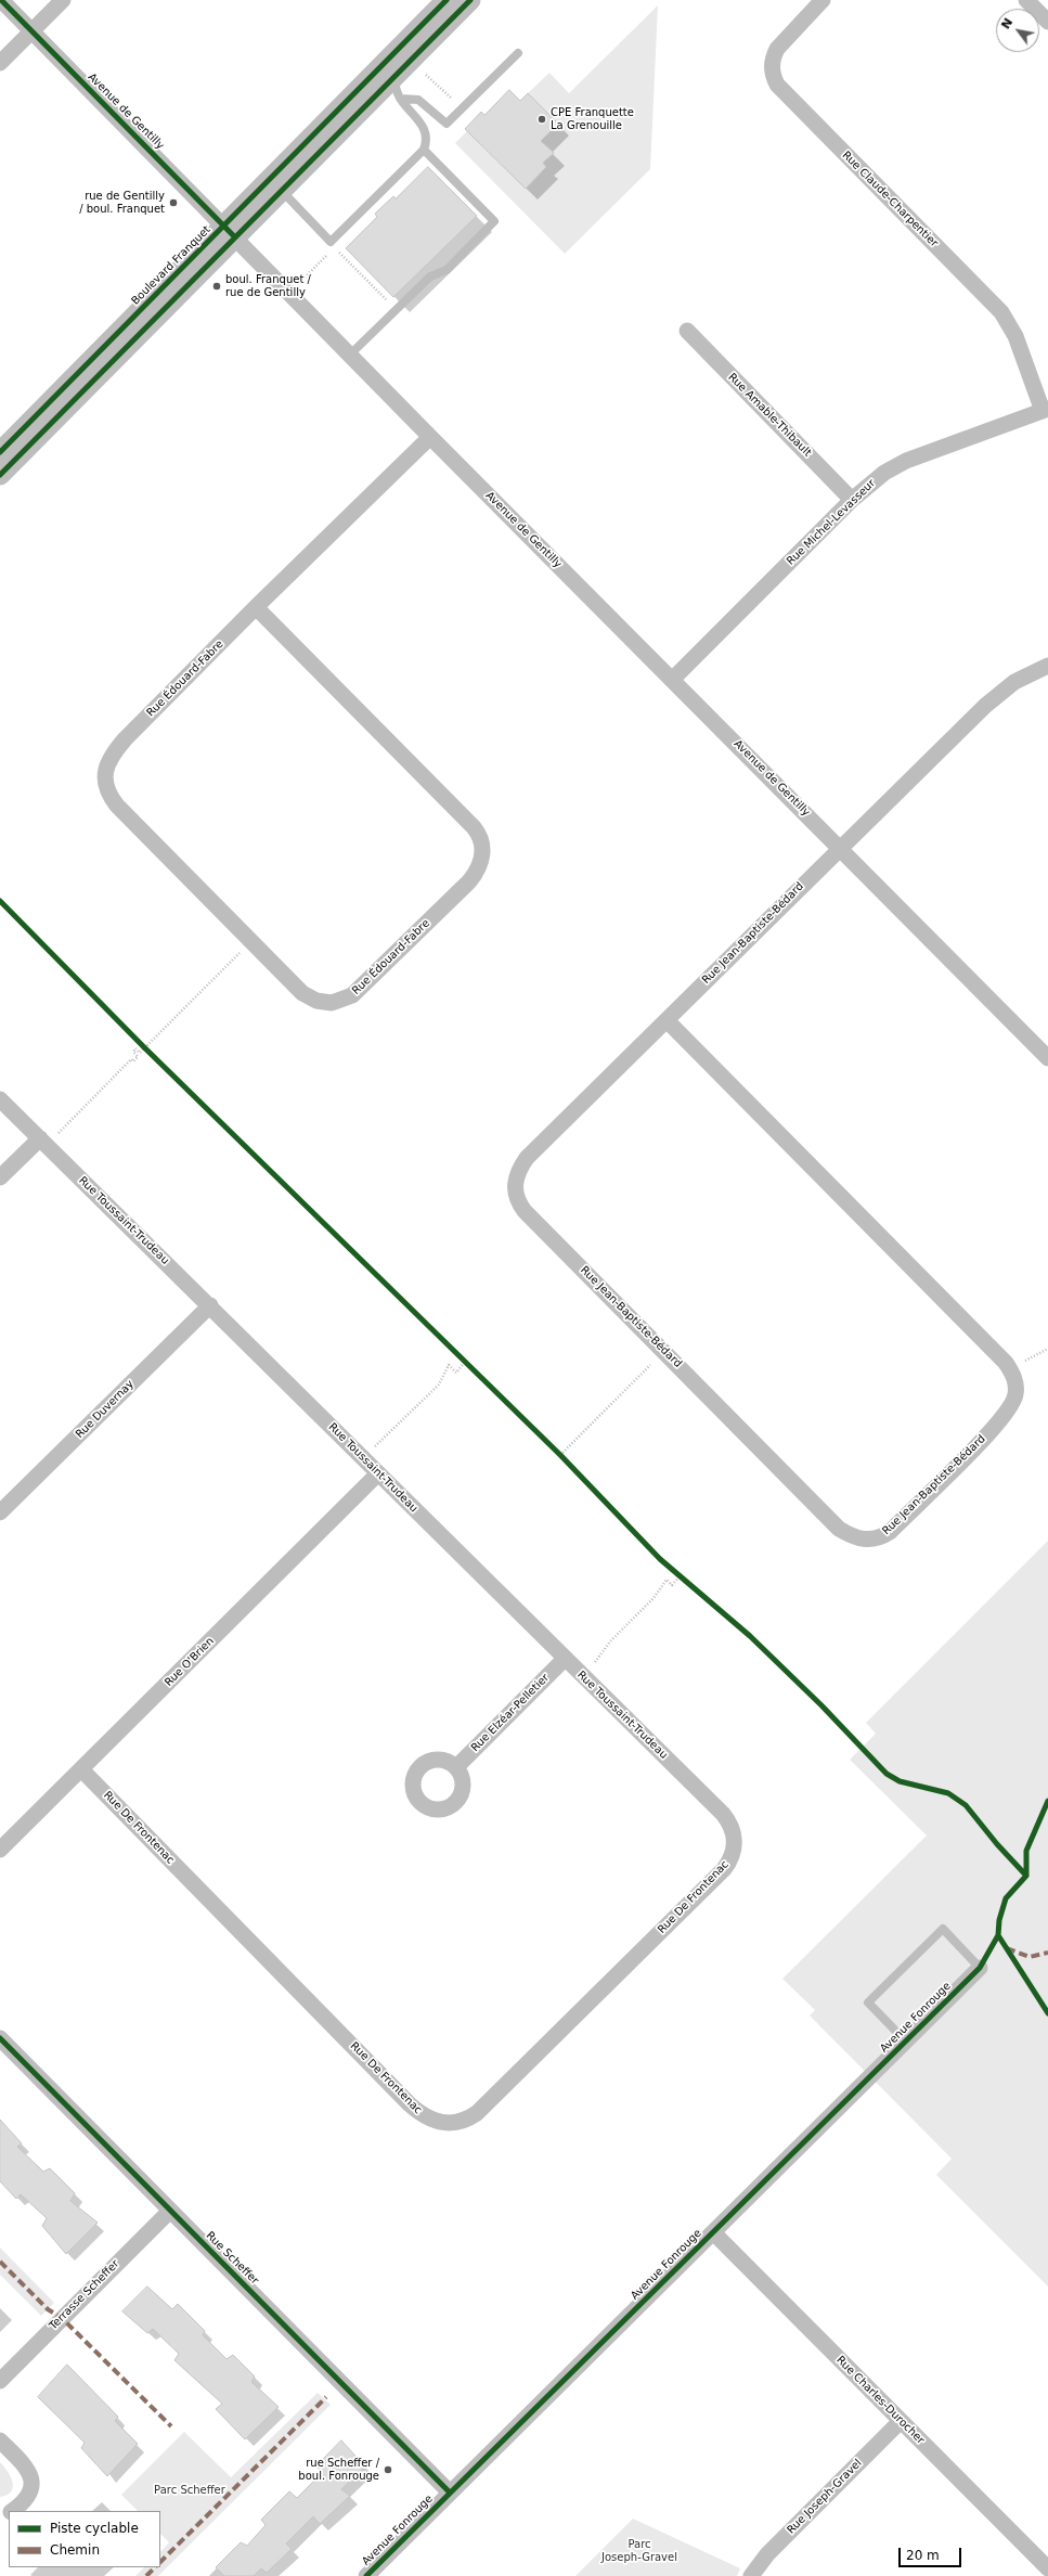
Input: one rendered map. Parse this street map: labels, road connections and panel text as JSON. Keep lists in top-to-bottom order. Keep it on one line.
{"streets":{"street":["Avenue de Gentilly","Rue Claude-Charpentier","Boulevard Franquet","Rue Amable-Thibault","Rue Michel-Levasseur","Rue Édouard-Fabre","Rue Jean-Baptiste-Bédard","Rue Toussaint-Trudeau","Rue Duvernay","Rue O'Brien","Rue Elzéar-Pelletier","Rue De Frontenac","Avenue Fonrouge","Rue Scheffer","Terrasse Scheffer","Rue Charles-Durocher","Rue Joseph-Gravel"]},"crossings":[["Avenue de Gentilly","Boulevard Franquet"],["Avenue de Gentilly","Rue Michel-Levasseur"],["Avenue de Gentilly","Rue Édouard-Fabre"],["Avenue de Gentilly","Rue Jean-Baptiste-Bédard"],["Rue Claude-Charpentier","Rue Michel-Levasseur"],["Rue Amable-Thibault","Rue Michel-Levasseur"],["Rue Toussaint-Trudeau","Rue Duvernay"],["Rue Toussaint-Trudeau","Rue O'Brien"],["Rue Toussaint-Trudeau","Rue Elzéar-Pelletier"],["Rue Toussaint-Trudeau","Rue De Frontenac"],["Rue O'Brien","Rue De Frontenac"],["Avenue Fonrouge","Rue Scheffer"],["Avenue Fonrouge","Rue Charles-Durocher"],["Rue Scheffer","Terrasse Scheffer"],["Rue Charles-Durocher","Rue Joseph-Gravel"]],"parks":["Parc Scheffer","Parc Joseph-Gravel"],"places":["CPE Franquette La Grenouille","rue de Gentilly / boul. Franquet","boul. Franquet / rue de Gentilly","rue Scheffer / boul. Fonrouge"],"legend":["Piste cyclable","Chemin"],"scale_bar":"20 m","north":"top left"}
